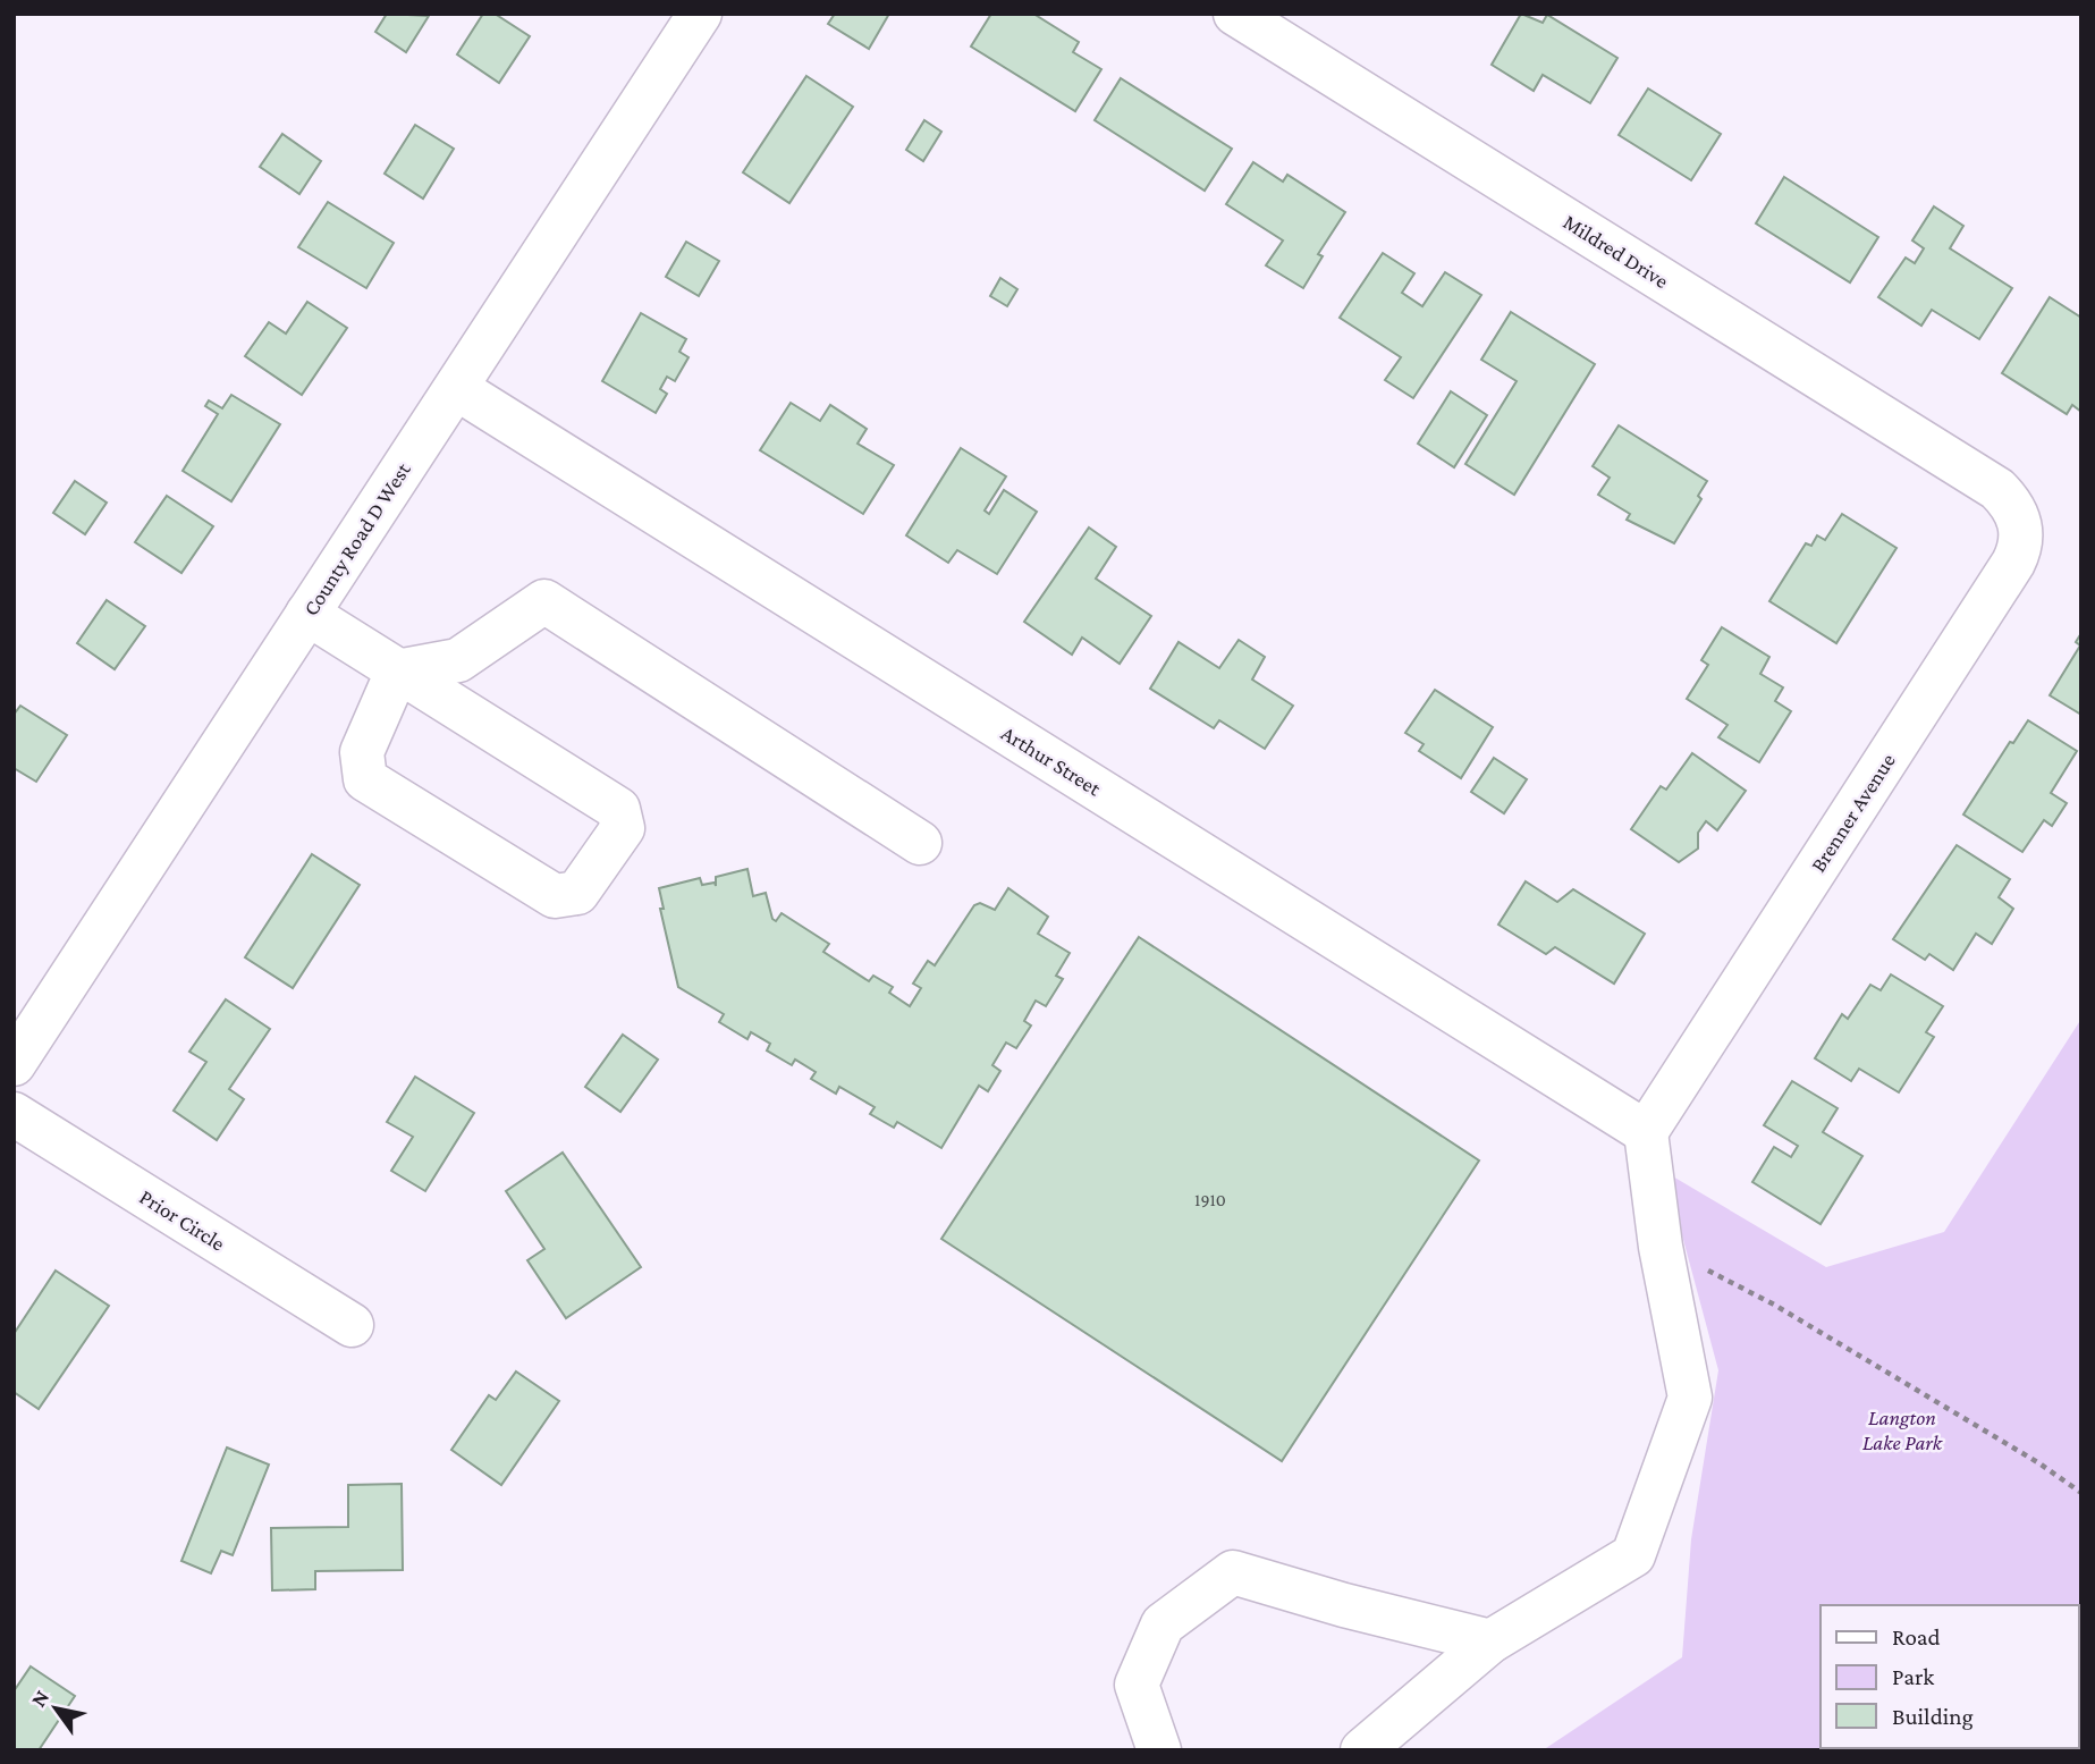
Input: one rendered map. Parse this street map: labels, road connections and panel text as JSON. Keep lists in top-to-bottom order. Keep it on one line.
{"streets":{"street":["Mildred Drive","County Road D West","Arthur Street","Brenner Avenue","Prior Circle"]},"crossings":[["Mildred Drive","Brenner Avenue"],["County Road D West","Arthur Street"],["Arthur Street","Brenner Avenue"]],"parks":["Langton Lake Park"],"house_numbers":["1910"],"legend":["Road","Park","Building"],"north":"top left"}
